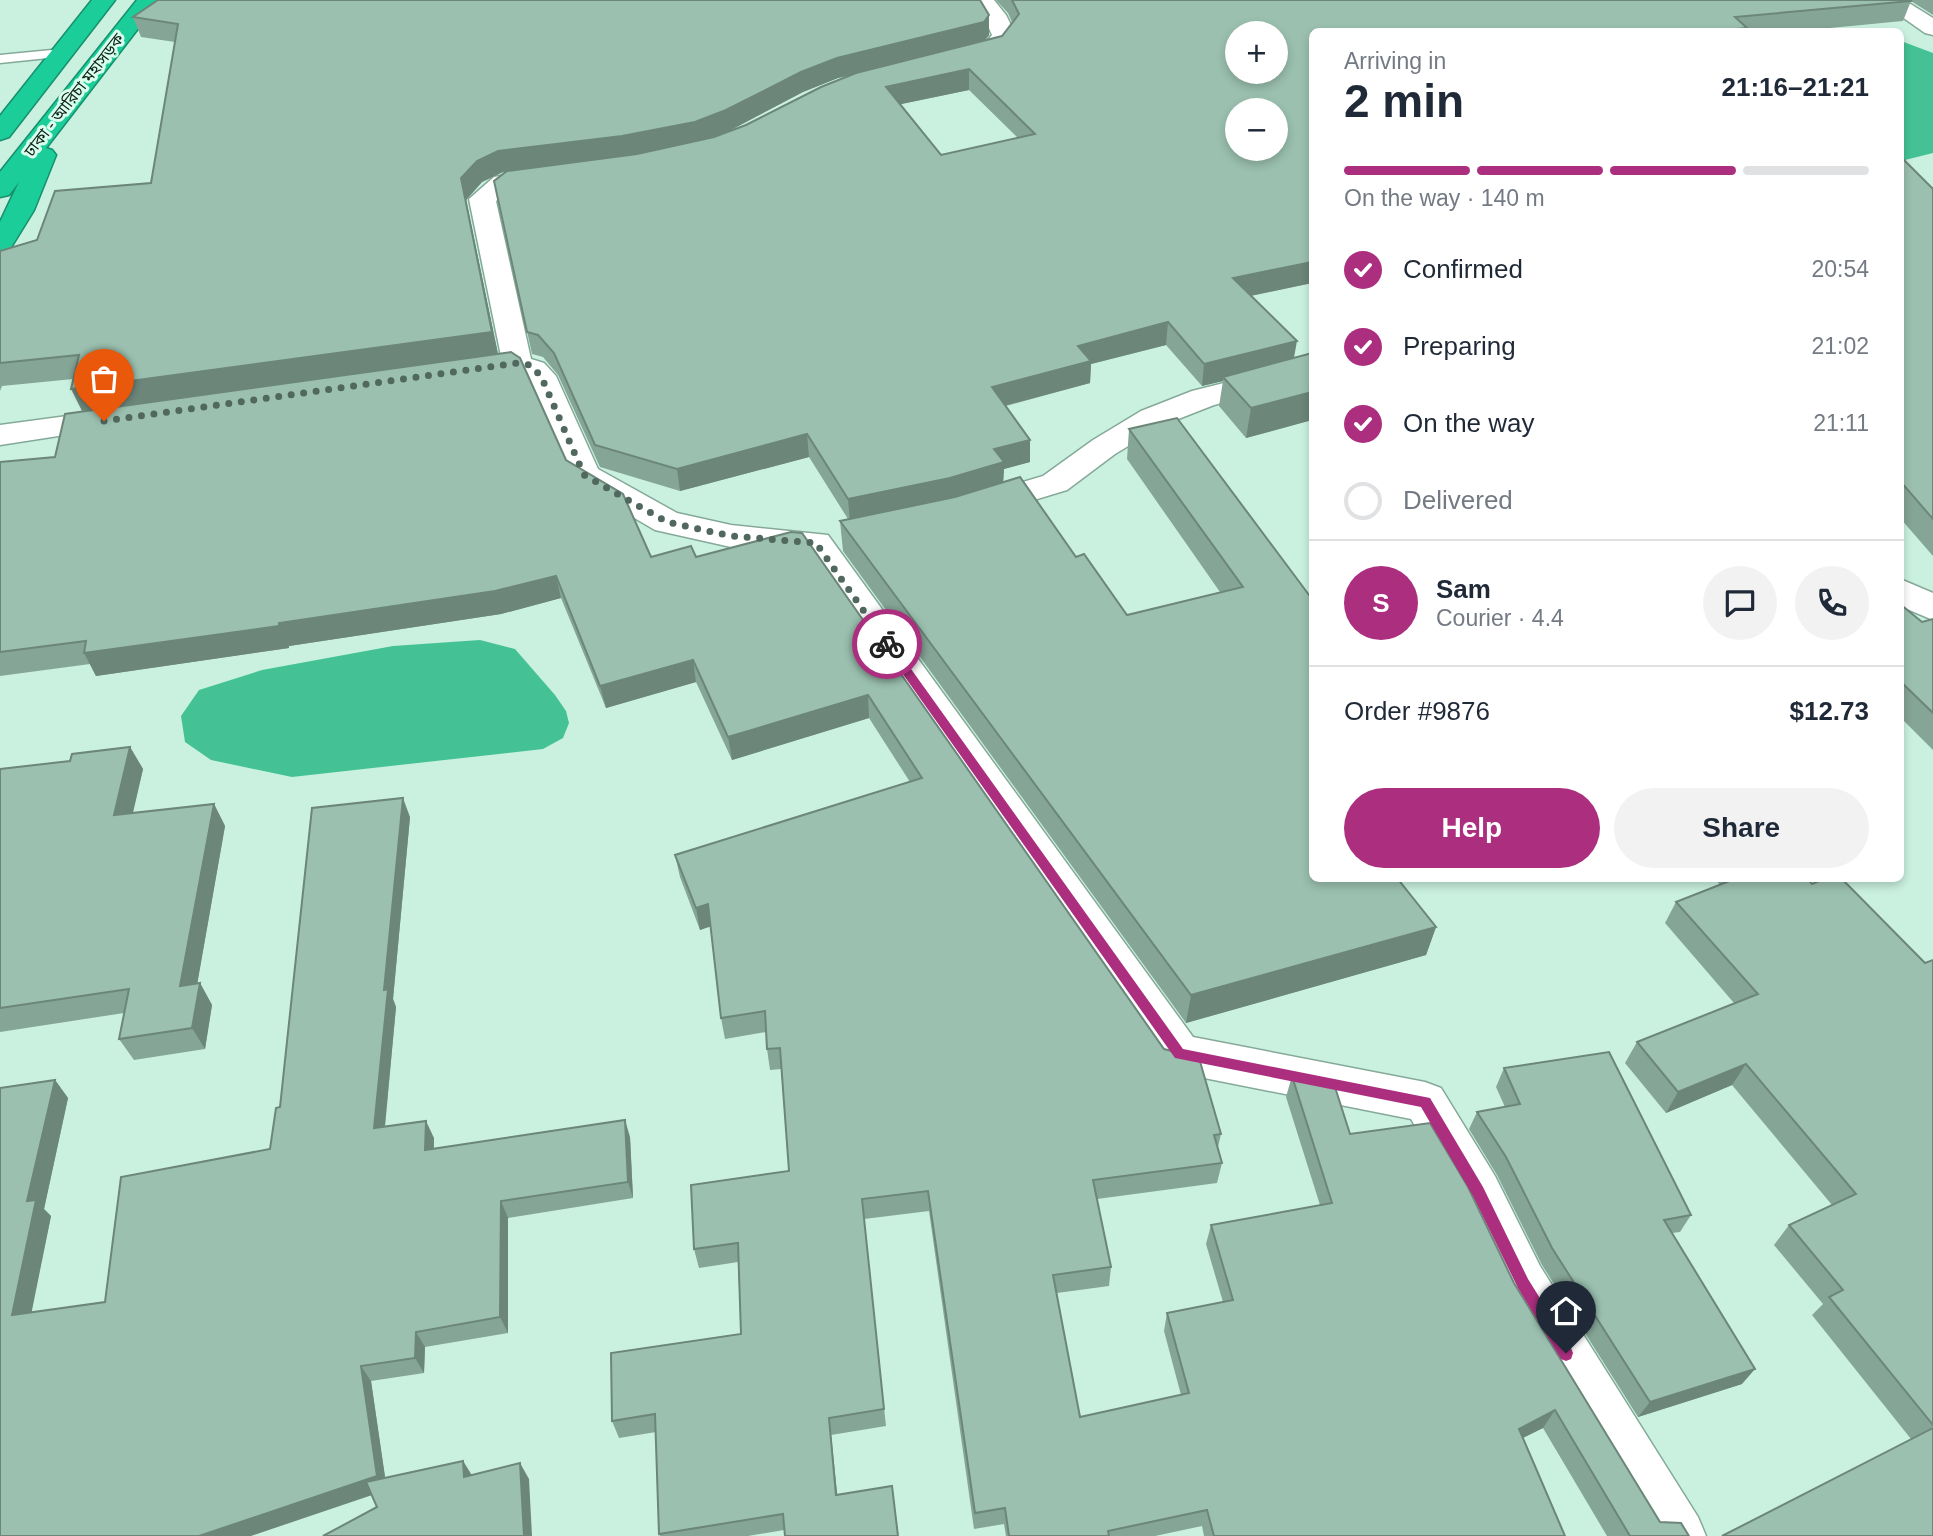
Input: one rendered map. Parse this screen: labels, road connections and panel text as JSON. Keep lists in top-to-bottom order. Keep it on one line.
{"streets":{"highway":["ঢাকা - আরিচা মহাসড়ক"]},"page":{"map_buttons":["+","−"],"heading":["2 min","Arriving in","21:16–21:21"],"panel":["Sam","Courier · 4.4","Order #9876","$12.73"],"bar":"On the way · 140 m","list":[["Confirmed","20:54"],["Preparing","21:02"],["On the way","21:11"],"Delivered"],"round":"S","buttons":["Help","Share"]}}
